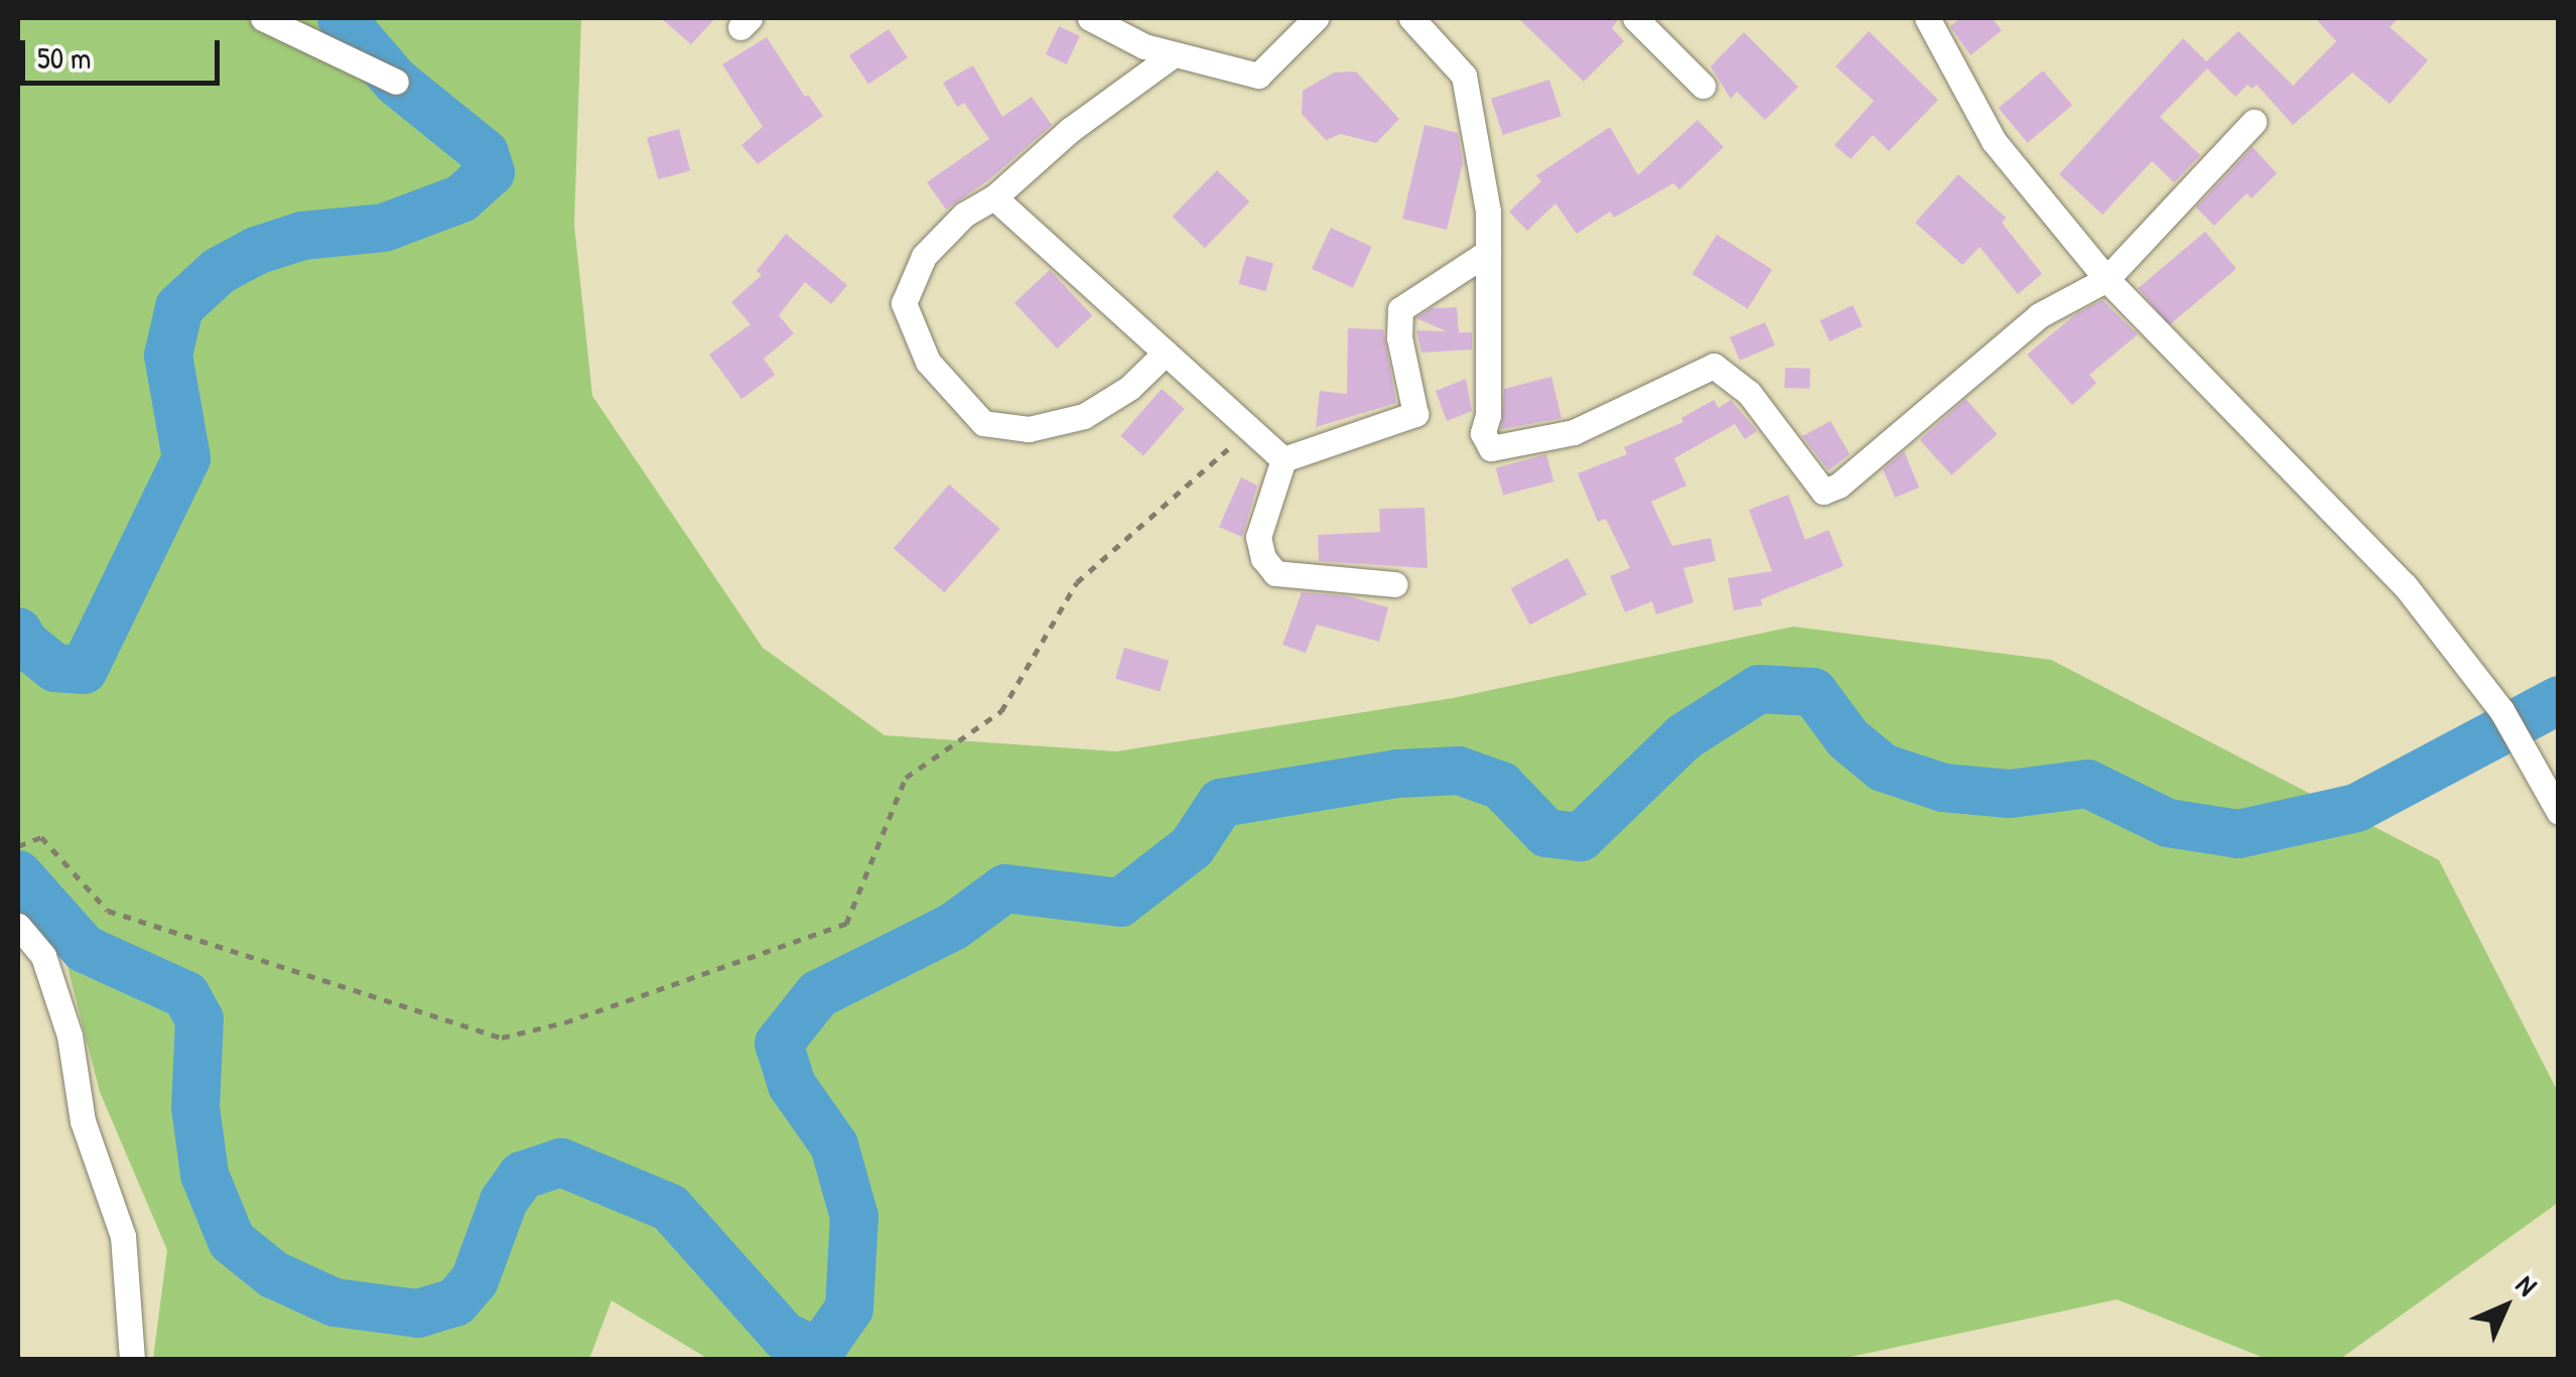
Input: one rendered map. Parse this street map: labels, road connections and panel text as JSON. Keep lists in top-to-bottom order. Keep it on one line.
{"scale_bar":"50 m","north":"top right"}
